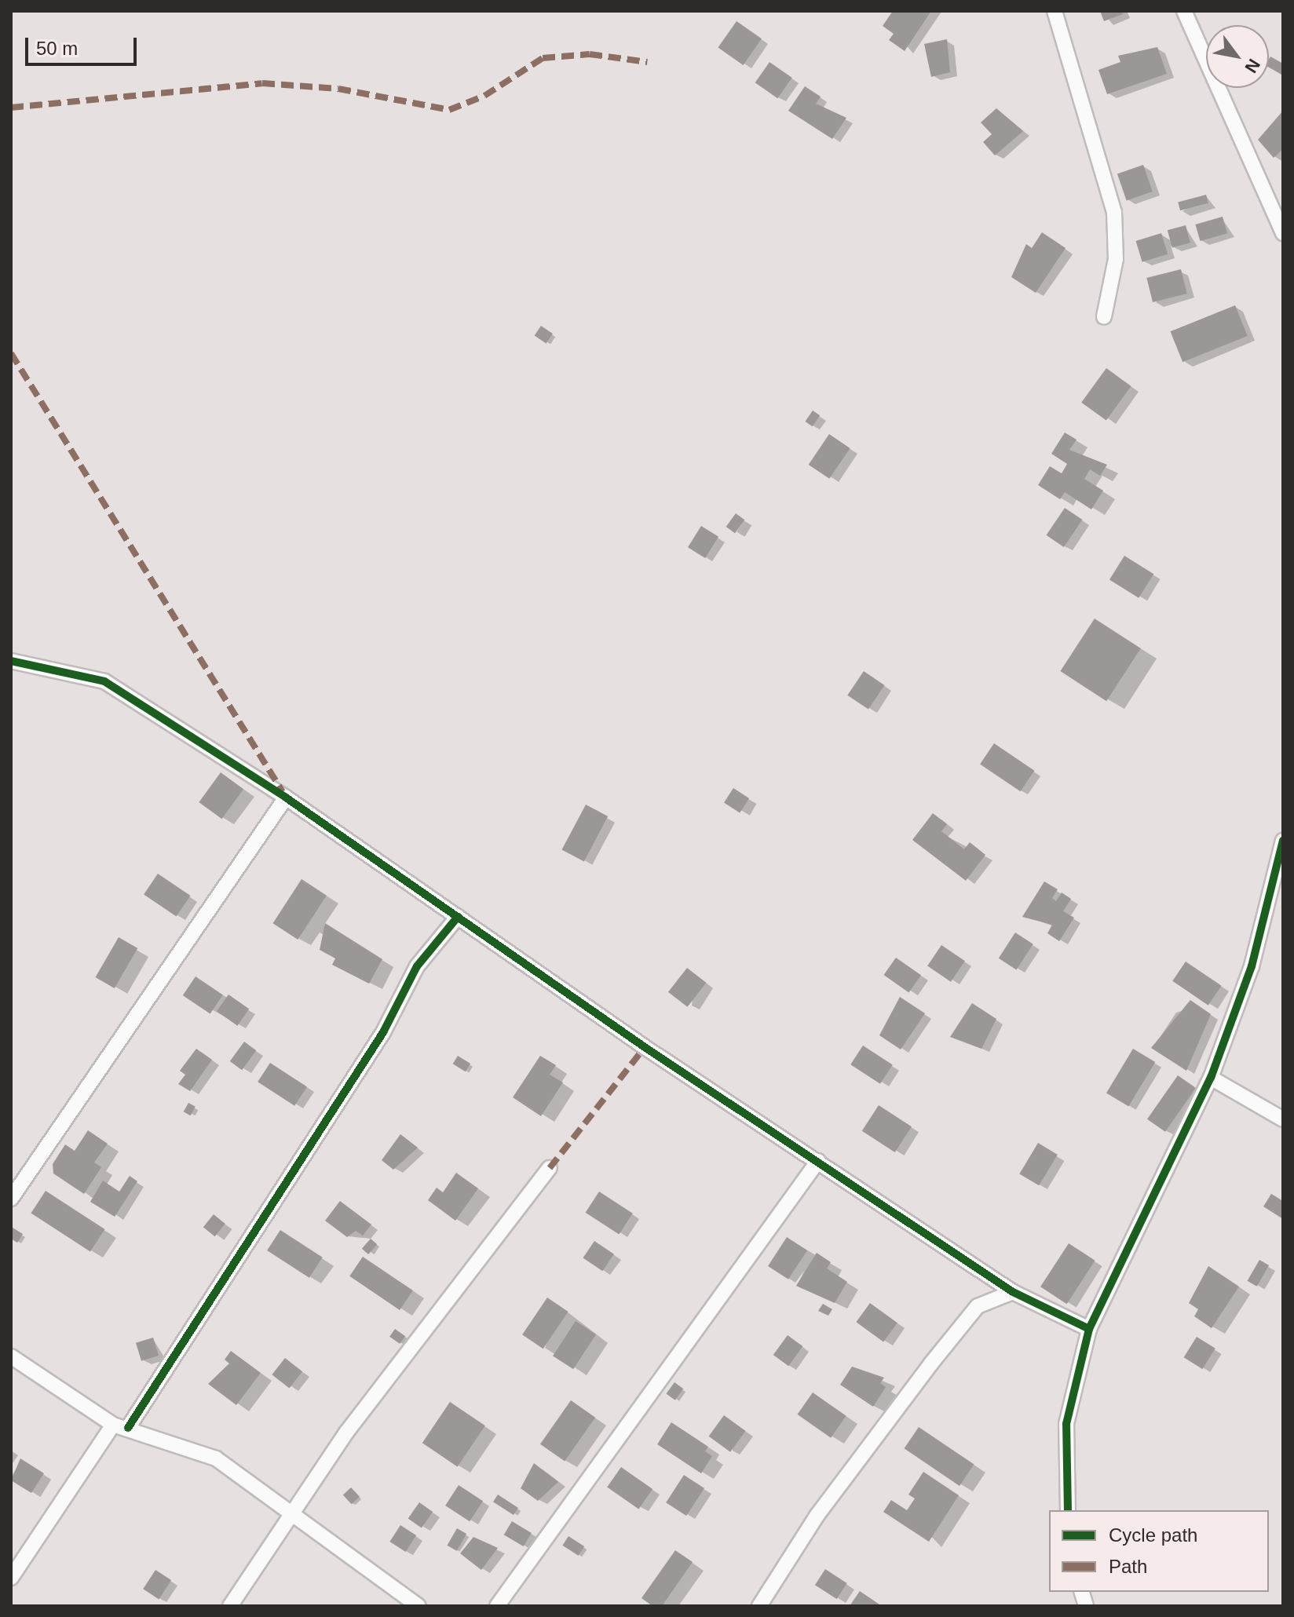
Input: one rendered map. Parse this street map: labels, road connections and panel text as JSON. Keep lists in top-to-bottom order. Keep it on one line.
{"legend":["Cycle path","Path"],"scale_bar":"50 m","north":"bottom right"}
